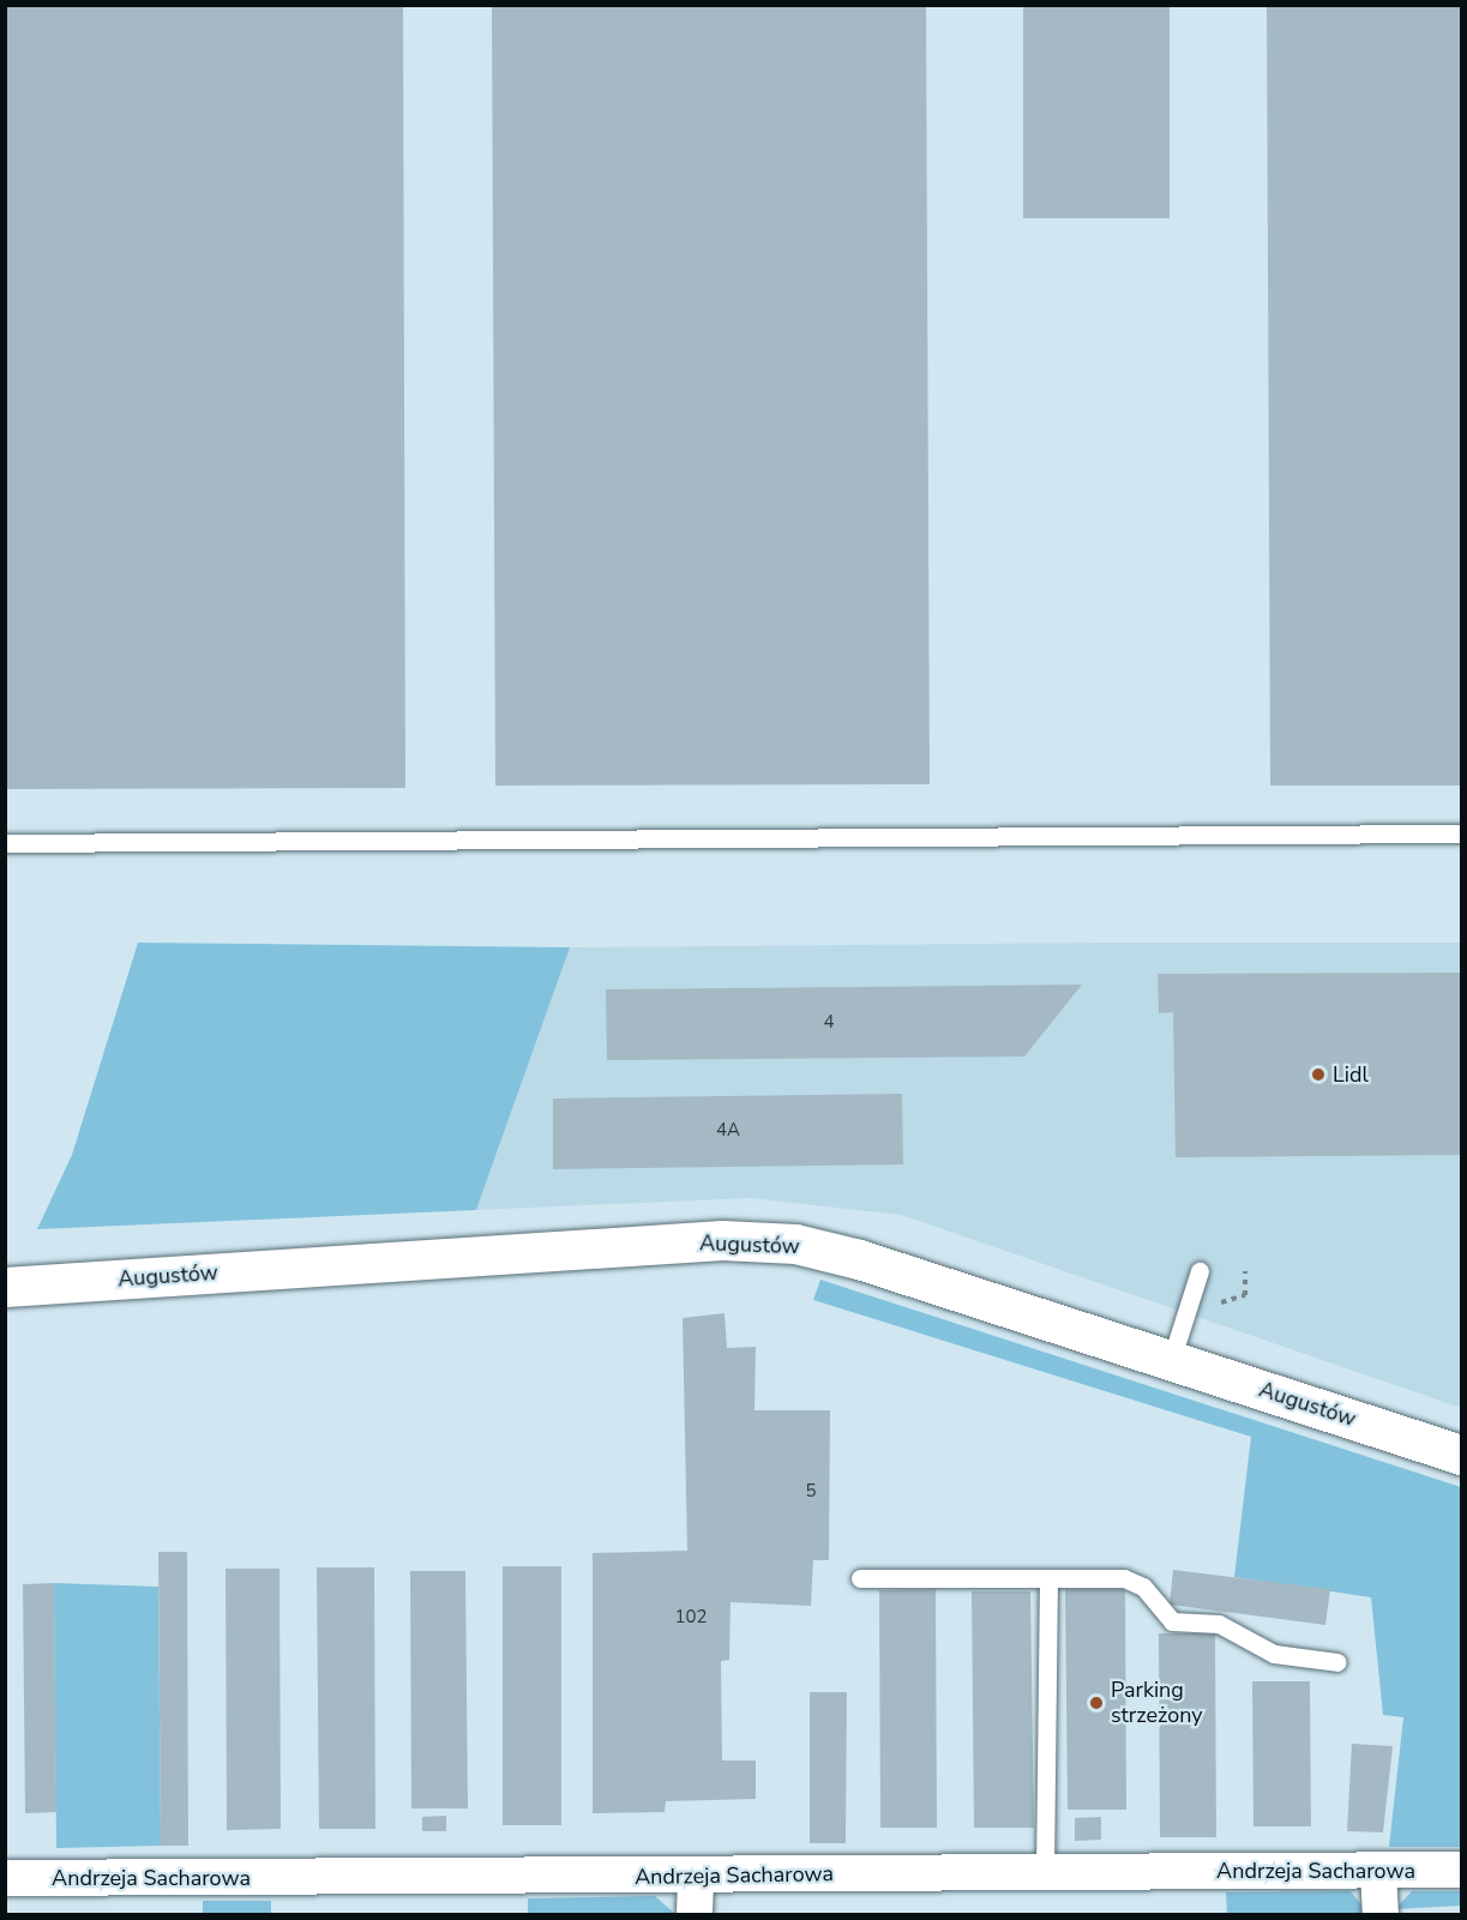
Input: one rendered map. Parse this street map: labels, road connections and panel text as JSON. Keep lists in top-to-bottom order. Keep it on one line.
{"streets":{"street":["Augustów","Andrzeja Sacharowa"]},"places":["Lidl","Parking strzeżony"],"house_numbers":["4","4A","5","102"]}
